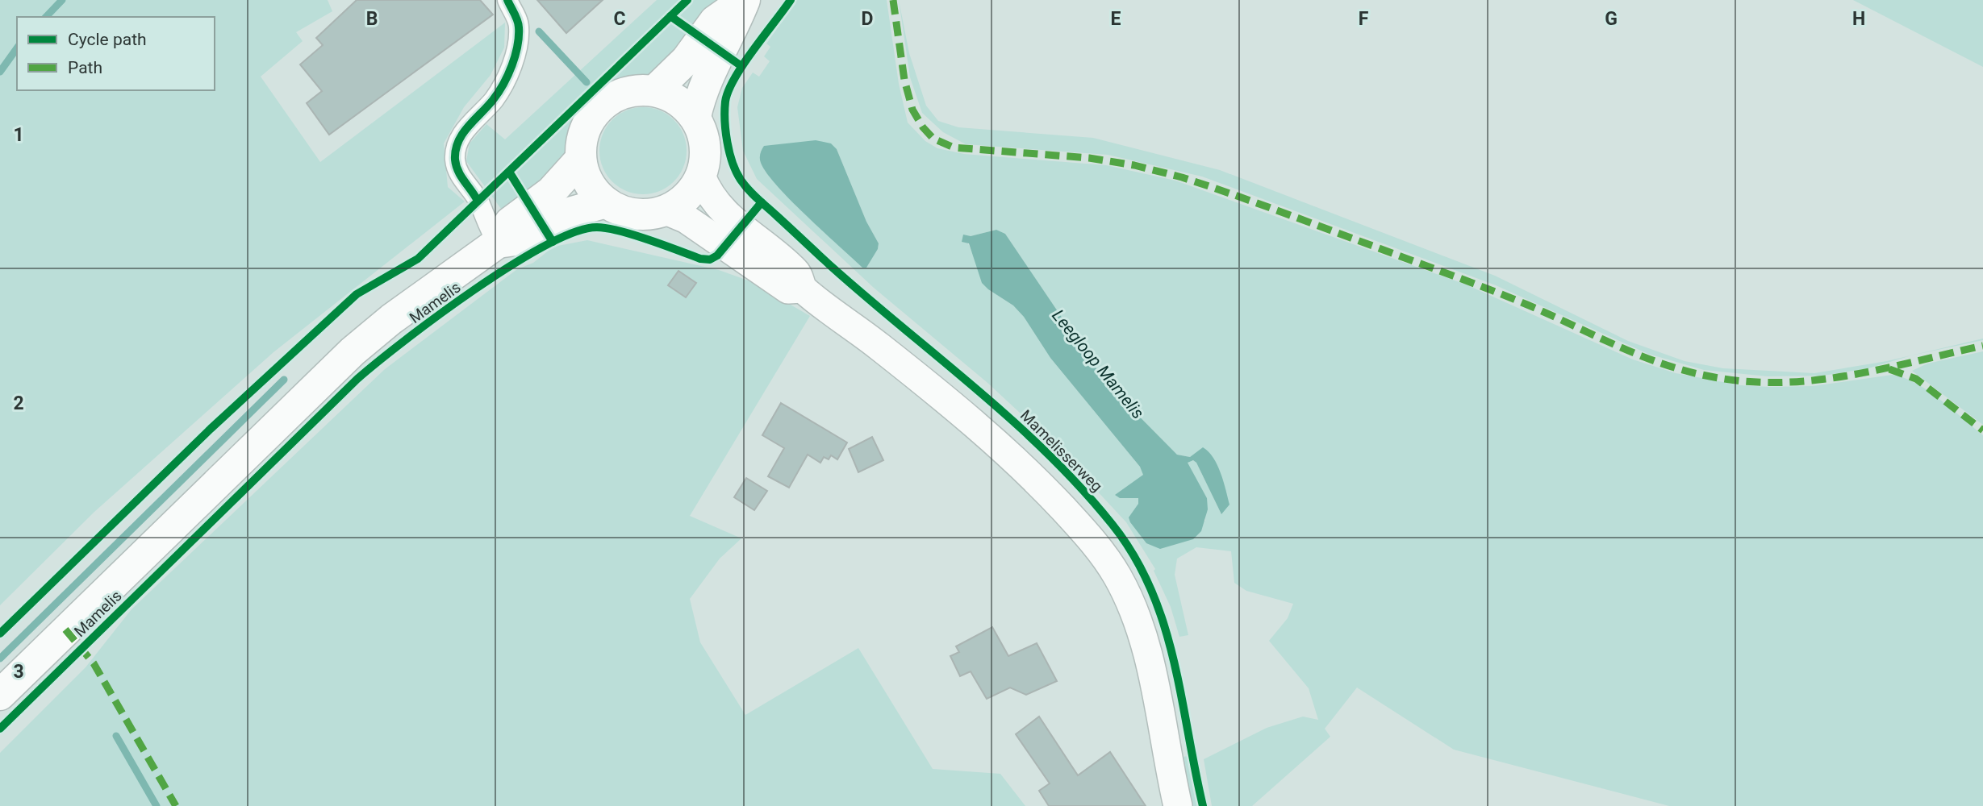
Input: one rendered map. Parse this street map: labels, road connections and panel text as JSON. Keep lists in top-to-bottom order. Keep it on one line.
{"streets":{"main road":["Mamelis"],"cycle path":["Mamelisserweg"]},"water":["Leegloop Mamelis"],"legend":["Cycle path","Path"],"grid":{"columns":["B","C","D","E","F","G","H"],"rows":["1","2","3"]}}
